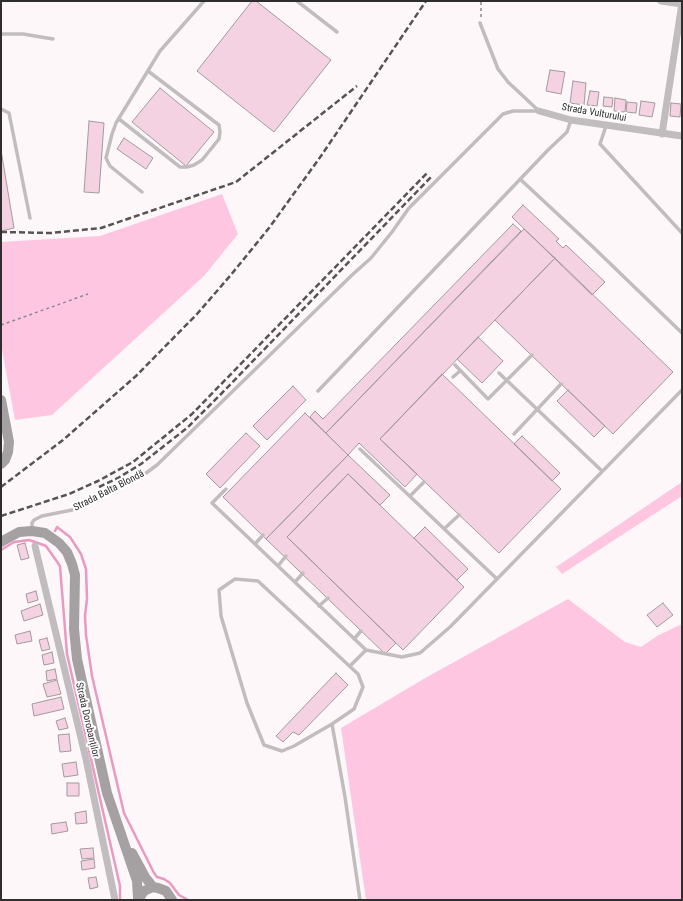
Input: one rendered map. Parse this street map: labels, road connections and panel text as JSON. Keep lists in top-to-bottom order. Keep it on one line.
{"streets":{"street":["Strada Vulturului","Strada Dorobanților"],"lane":["Strada Balta Blondă"]},"crossings":[["Strada Vulturului","Strada Balta Blondă"]]}
